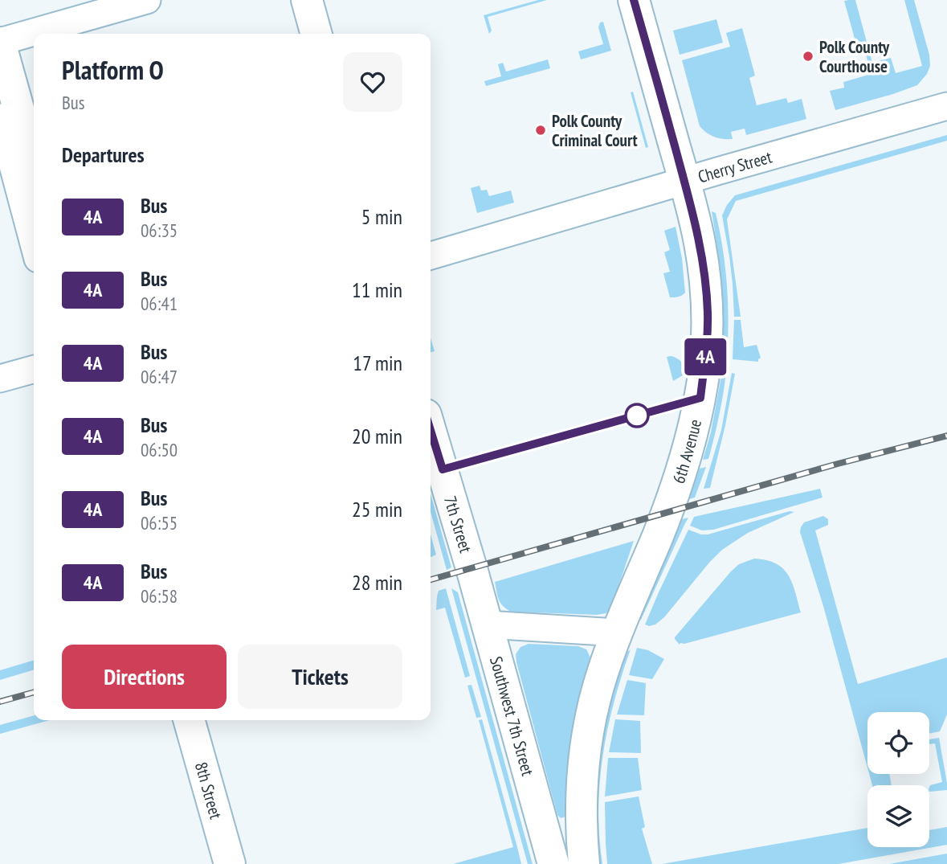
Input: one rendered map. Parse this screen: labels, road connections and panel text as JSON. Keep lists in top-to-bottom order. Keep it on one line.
{"streets":{"main road":["6th Avenue","7th Street","Southwest 7th Street","8th Street"],"street":["Cherry Street"]},"crossings":[["Cherry Street","6th Avenue"],["7th Street","Southwest 7th Street"]],"places":["Polk County Courthouse","Polk County Criminal Court"],"lines":["bus line 4A"],"page":{"on_map":"4A","heading":[["Platform O","Bus"],"Departures"],"list":[{"mark":"4A","name":"Bus","note":"06:35","value":"5 min"},{"mark":"4A","name":"Bus","note":"06:41","value":"11 min"},{"mark":"4A","name":"Bus","note":"06:47","value":"17 min"},{"mark":"4A","name":"Bus","note":"06:50","value":"20 min"},{"mark":"4A","name":"Bus","note":"06:55","value":"25 min"},{"mark":"4A","name":"Bus","note":"06:58","value":"28 min"}],"buttons":["Directions","Tickets"]}}
